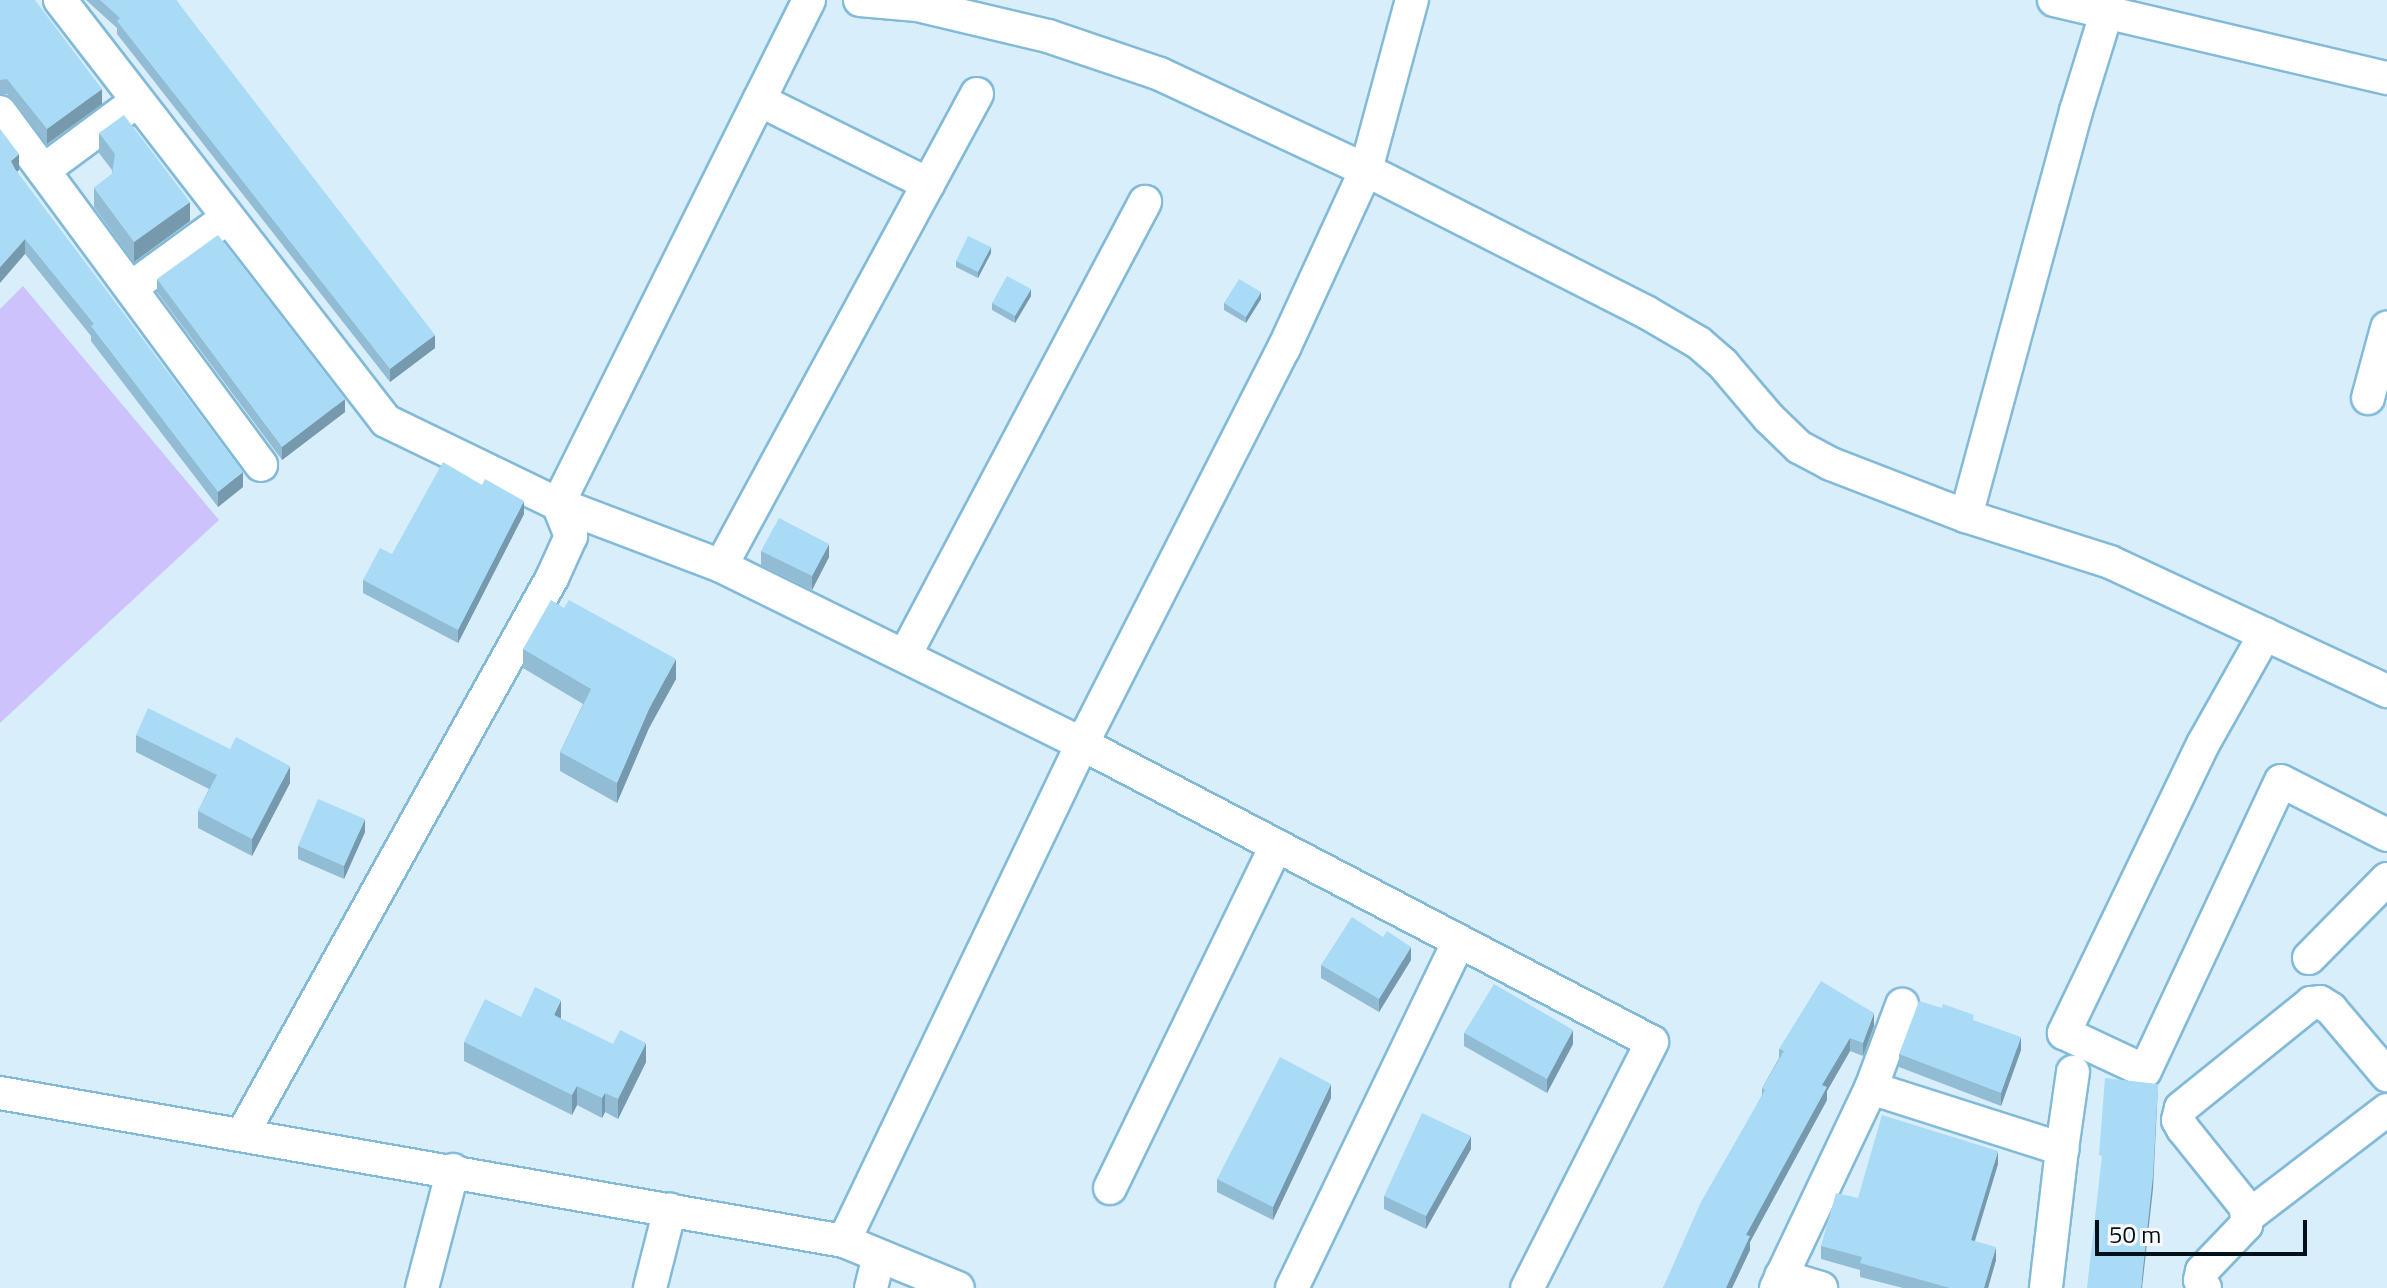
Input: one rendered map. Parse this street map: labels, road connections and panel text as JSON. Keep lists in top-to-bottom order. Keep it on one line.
{"scale_bar":"50 m"}
